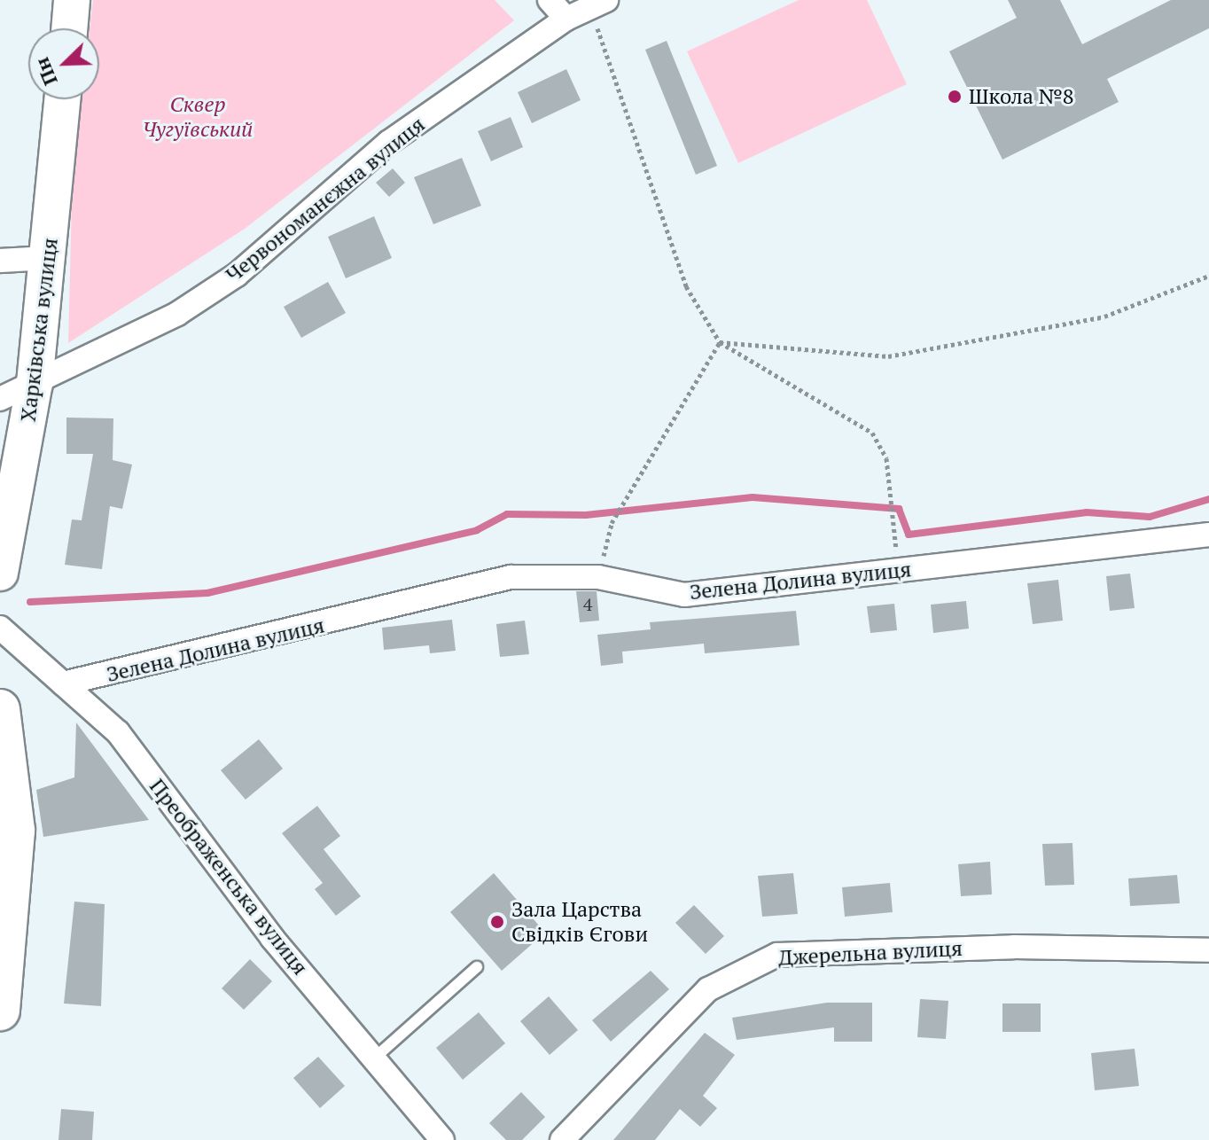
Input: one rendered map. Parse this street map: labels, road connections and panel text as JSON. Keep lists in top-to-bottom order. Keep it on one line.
{"streets":{"main road":["Харківська вулиця"],"street":["Червономанєжна вулиця","Зелена Долина вулиця","Преображенська вулиця","Джерельна вулиця"]},"crossings":[["Червономанєжна вулиця","Харківська вулиця"],["Зелена Долина вулиця","Преображенська вулиця"]],"parks":["Сквер Чугуївський"],"places":["Школа №8","Зала Царства Свідків Єгови"],"house_numbers":["4"],"north":"bottom left"}
